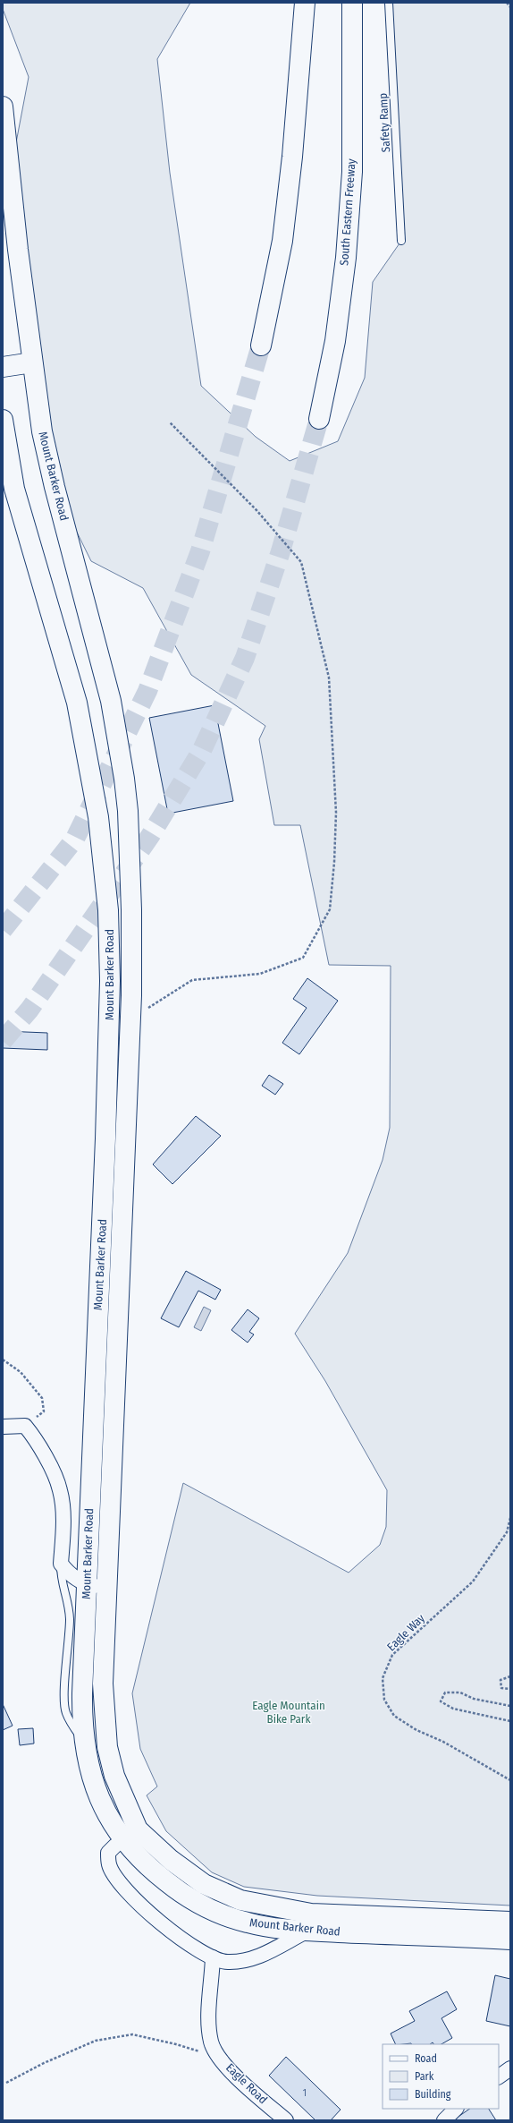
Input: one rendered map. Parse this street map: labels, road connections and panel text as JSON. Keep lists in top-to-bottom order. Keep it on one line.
{"streets":{"main road":["South Eastern Freeway","Mount Barker Road"],"street":["Eagle Road"],"lane":["Safety Ramp"],"path":["Eagle Way"]},"parks":["Eagle Mountain Bike Park"],"house_numbers":["1"],"legend":["Road","Park","Building"]}
